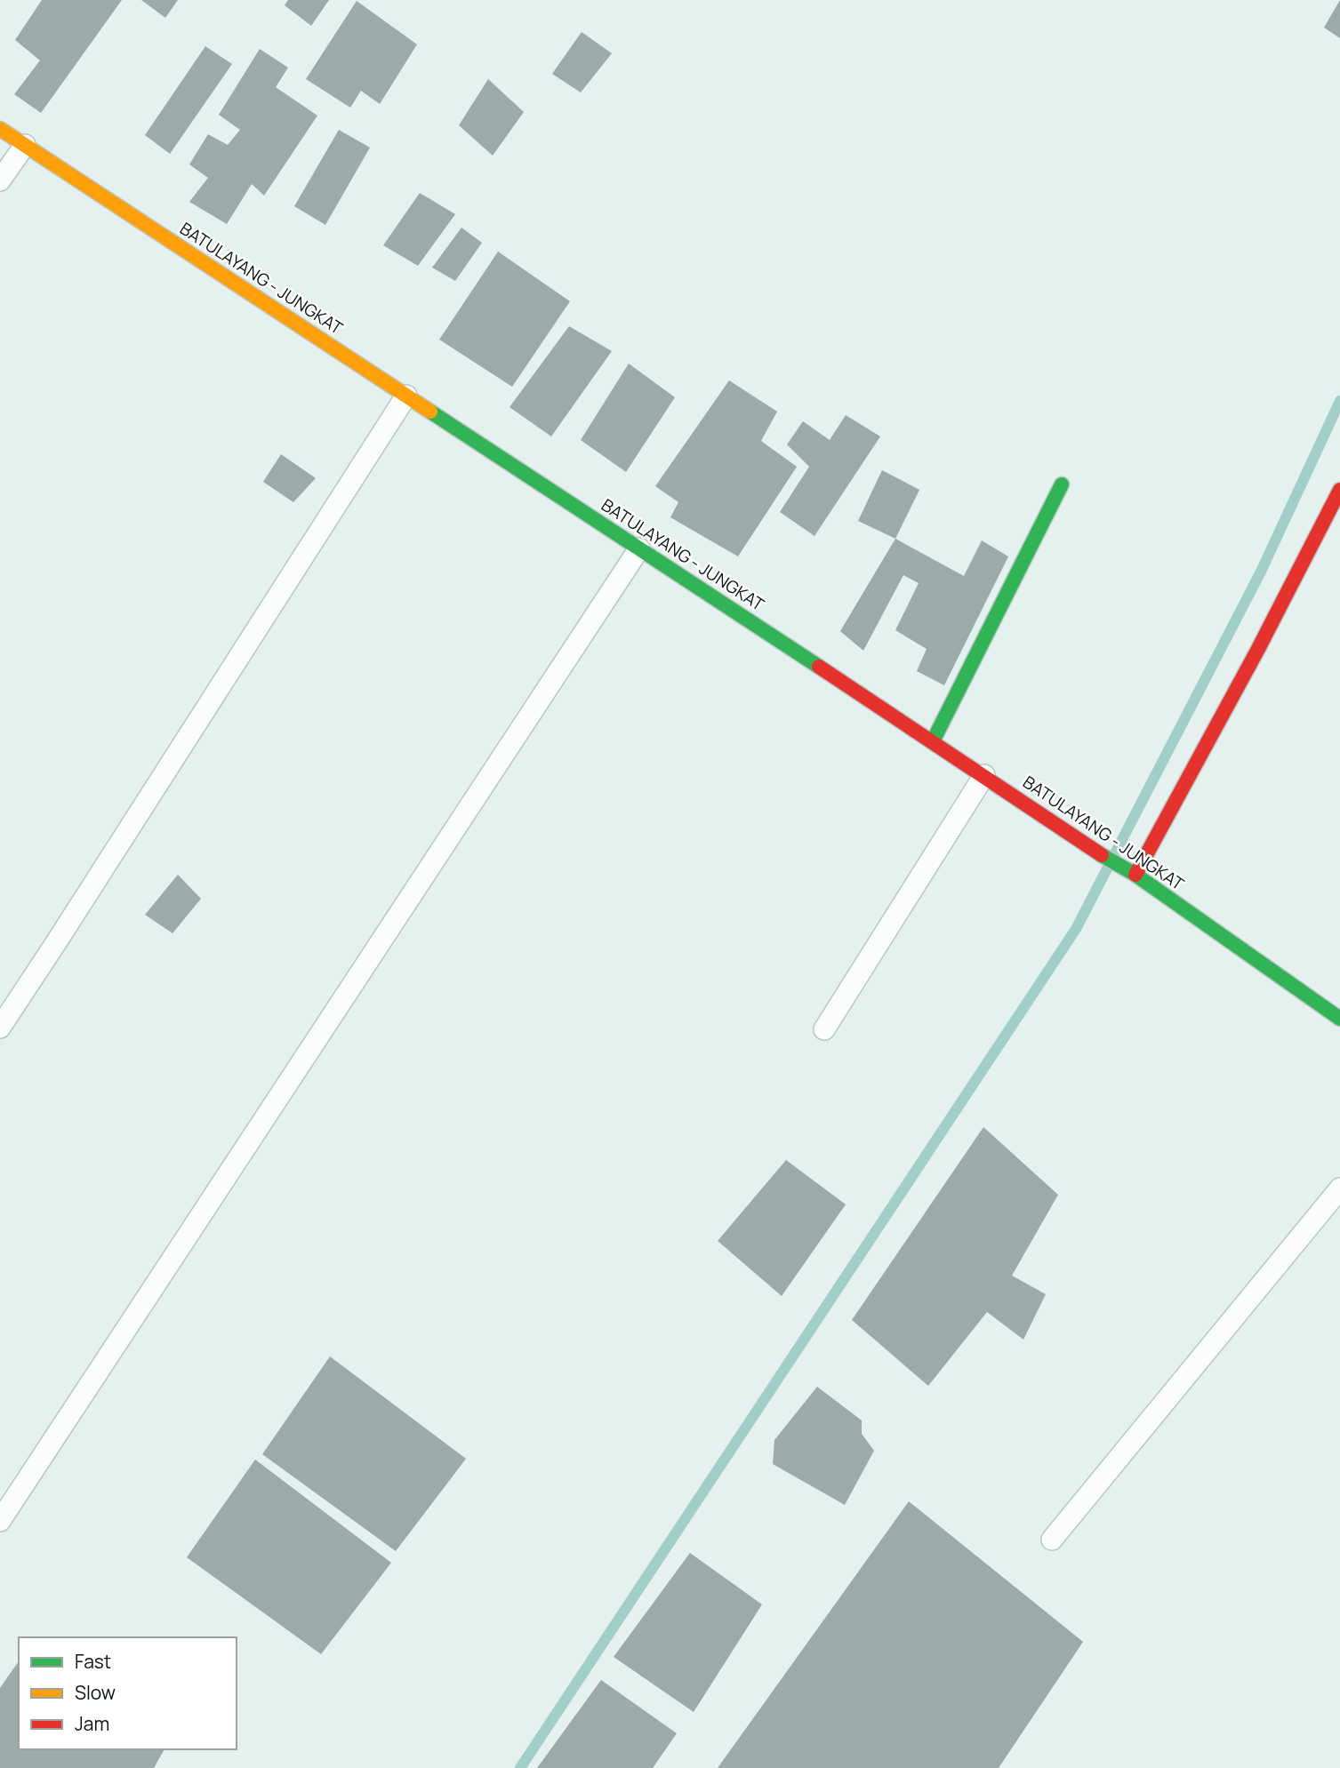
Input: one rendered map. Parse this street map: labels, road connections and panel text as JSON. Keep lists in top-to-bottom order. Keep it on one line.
{"streets":{"main road":["BATULAYANG - JUNGKAT"]},"legend":["Fast","Slow","Jam"]}
